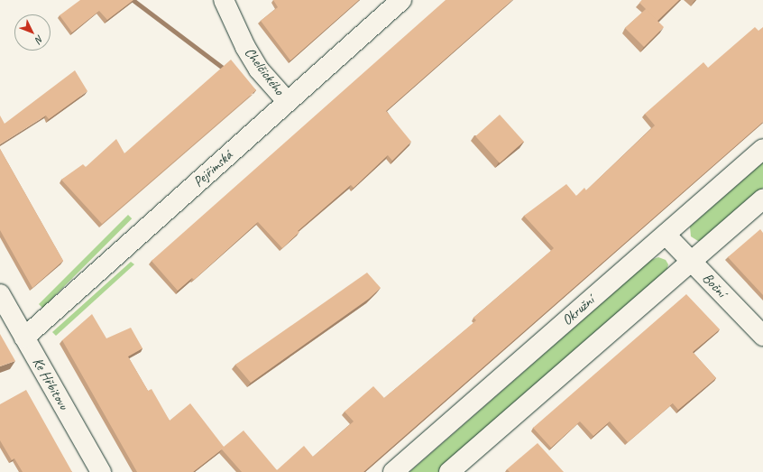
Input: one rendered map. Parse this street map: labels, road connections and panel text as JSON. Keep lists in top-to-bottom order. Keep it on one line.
{"streets":{"street":["Chelčického","Pejřimská","Boční","Okružní","Ke Hřbitovu"]},"crossings":[["Chelčického","Pejřimská"],["Pejřimská","Ke Hřbitovu"],["Boční","Okružní"]],"north":"bottom right"}
